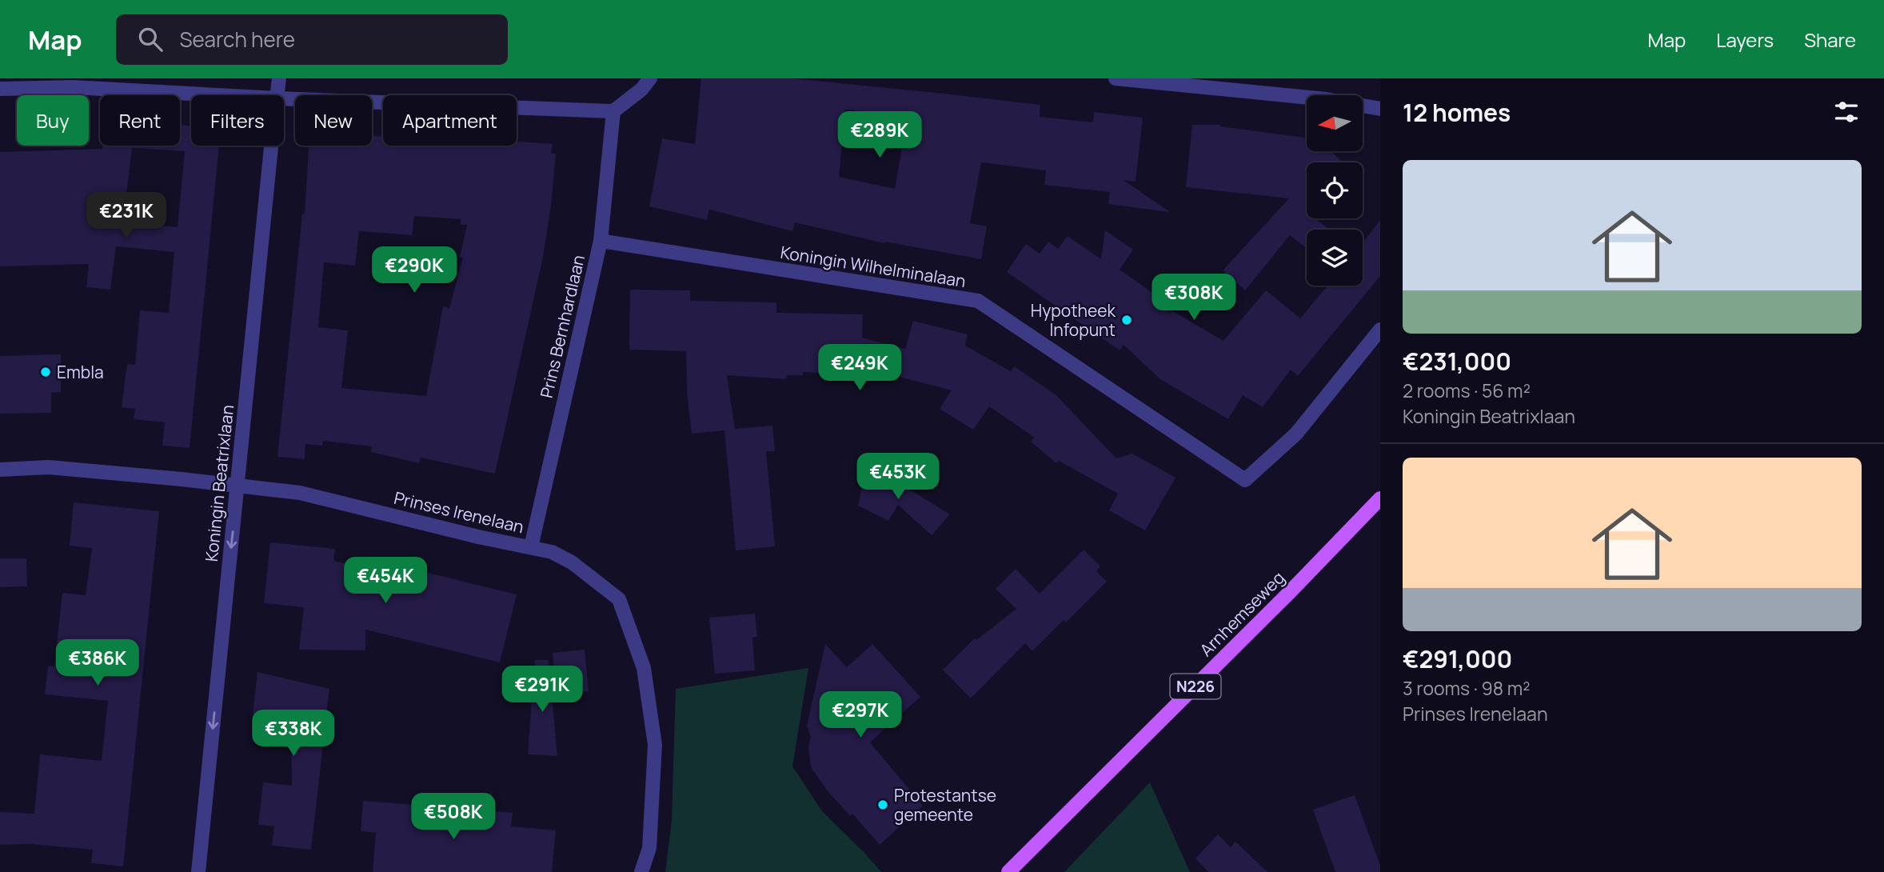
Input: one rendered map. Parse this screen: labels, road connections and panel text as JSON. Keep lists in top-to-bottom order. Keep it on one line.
{"streets":{"main road":["Arnhemseweg","N226"],"street":["Koningin Wilhelminalaan","Prins Bernhardlaan","Koningin Beatrixlaan","Prinses Irenelaan"]},"crossings":[["Koningin Wilhelminalaan","Prins Bernhardlaan"],["Prins Bernhardlaan","Prinses Irenelaan"],["Koningin Beatrixlaan","Prinses Irenelaan"]],"one_way":["Koningin Beatrixlaan"],"places":["Hypotheek Infopunt","Embla","Protestantse gemeente"],"north":"left","page":{"header":"Map","search":"Search here","nav":["Map","Layers","Share"],"heading":"12 homes","chip":["Buy","Rent","Filters","New","Apartment"],"price":["€289K","€231K","€290K","€308K","€249K","€453K","€454K","€386K","€291K","€297K","€338K","€508K"],"list":[{"name":"€231,000","note":"2 rooms · 56 m² · Koningin Beatrixlaan"},{"name":"€291,000","note":"3 rooms · 98 m² · Prinses Irenelaan"}]}}
